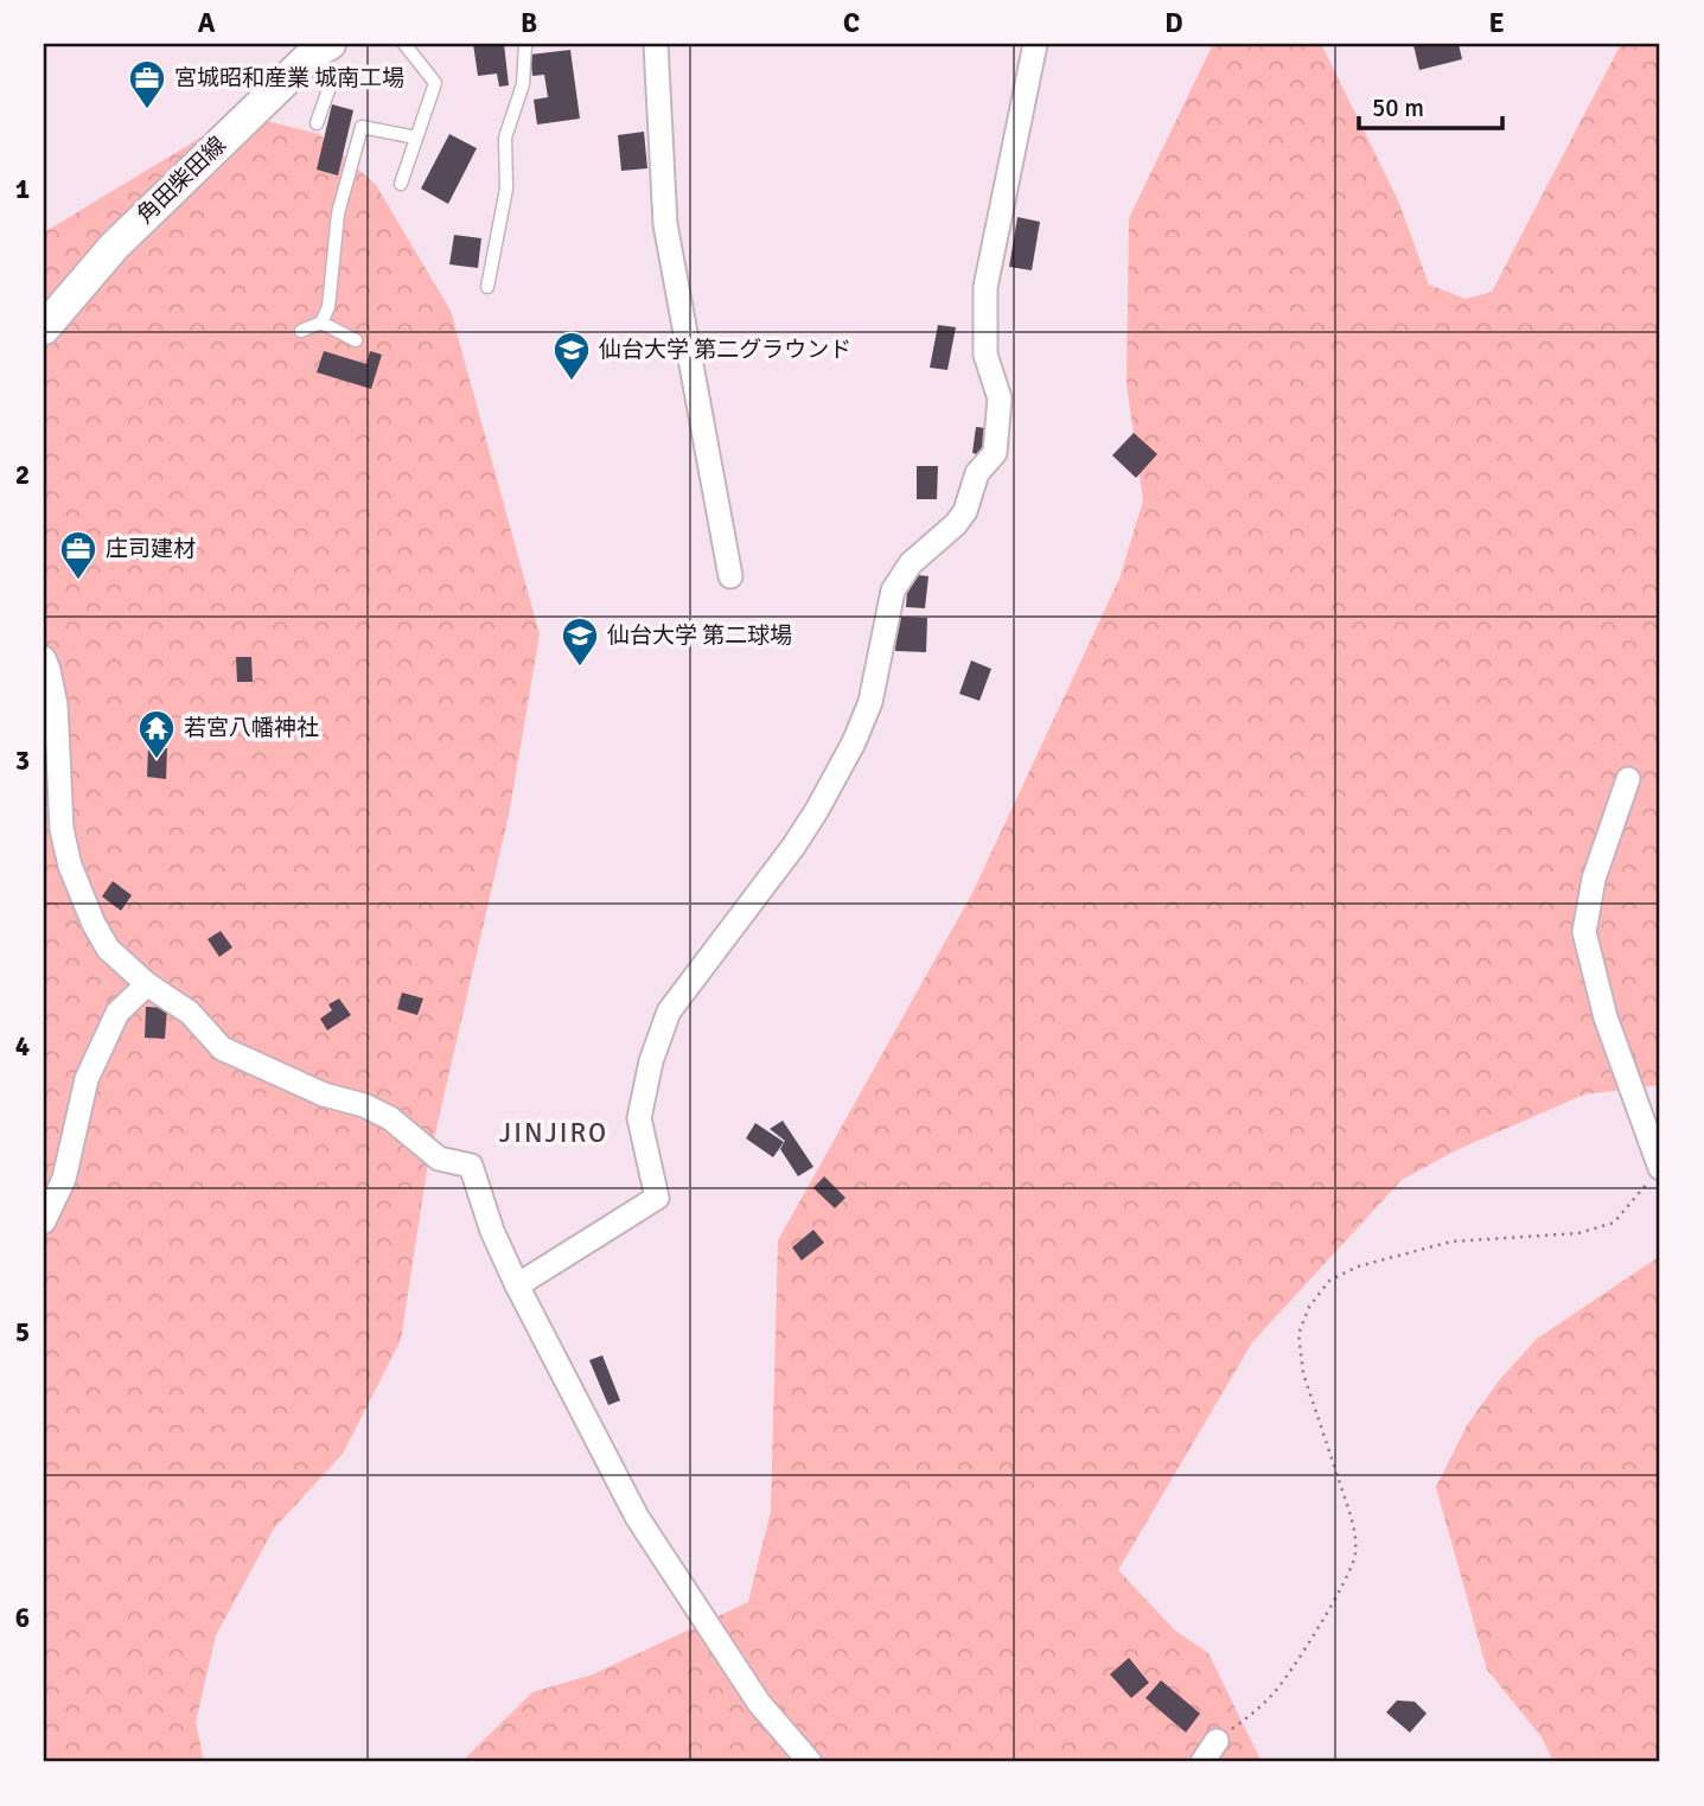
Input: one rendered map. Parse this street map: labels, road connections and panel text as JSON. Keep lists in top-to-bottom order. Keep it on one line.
{"streets":{"main road":["角田柴田線"]},"districts":["JINJIRO"],"places":{"office":["宮城昭和産業 城南工場","庄司建材"],"school or university":["仙台大学 第二グラウンド","仙台大学 第二球場"],"temple":["若宮八幡神社"]},"scale_bar":"50 m","grid":{"columns":["A","B","C","D","E"],"rows":["1","2","3","4","5","6"]}}
